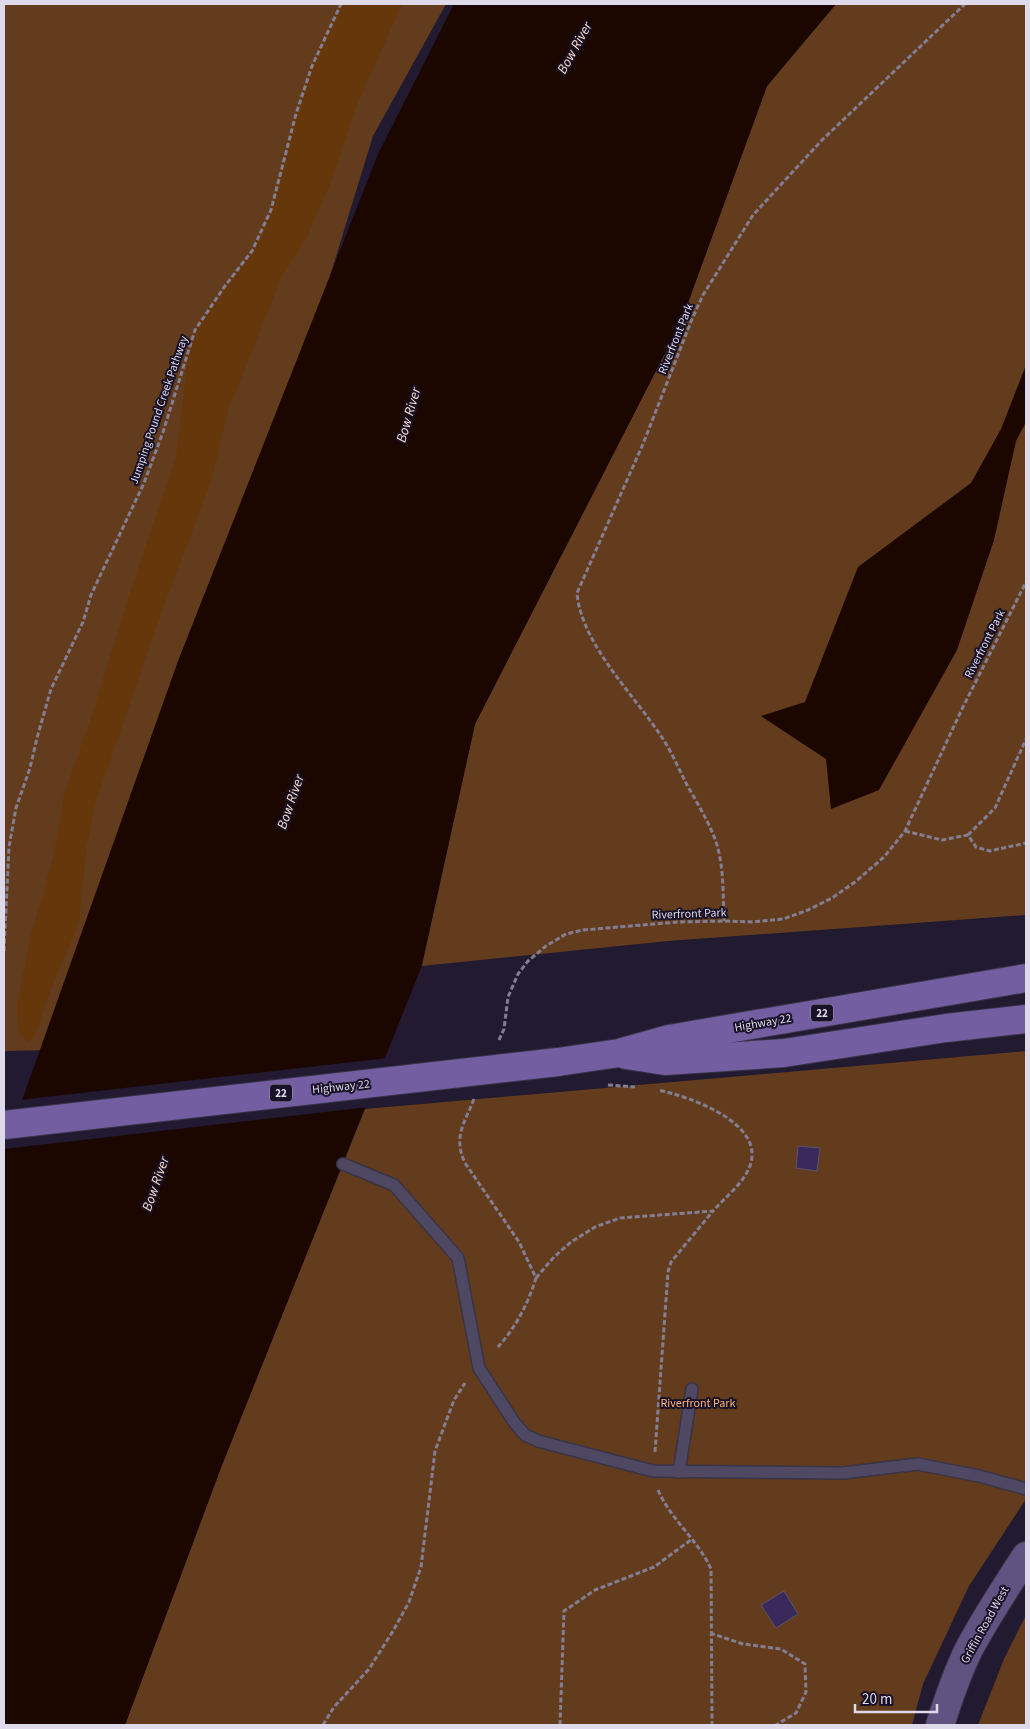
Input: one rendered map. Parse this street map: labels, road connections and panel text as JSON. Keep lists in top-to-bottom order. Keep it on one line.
{"streets":{"main road":["22","Highway 22","Griffin Road West"],"path":["Riverfront Park","Jumping Pound Creek Pathway"]},"water":["Bow River"],"parks":["Riverfront Park"],"scale_bar":"20 m"}
